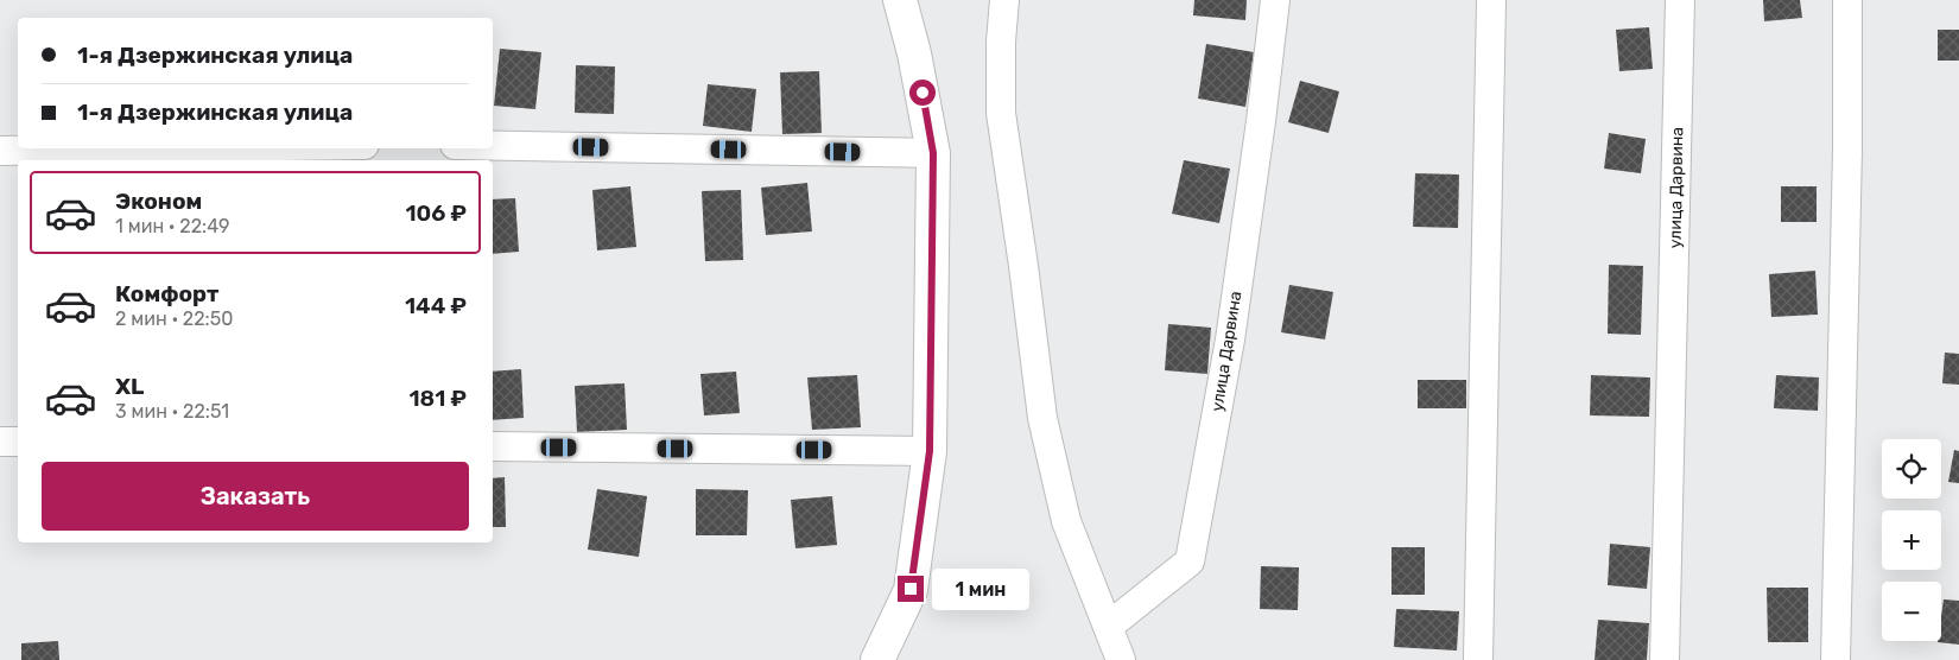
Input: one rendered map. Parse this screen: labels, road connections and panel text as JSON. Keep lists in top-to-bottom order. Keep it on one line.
{"streets":{"street":["улица Дарвина"]},"page":{"banner":["1-я Дзержинская улица","1-я Дзержинская улица"],"list":[{"name":"Эконом","note":"1 мин · 22:49","value":"106 ₽"},{"name":"Комфорт","note":"2 мин · 22:50","value":"144 ₽"},{"name":"XL","note":"3 мин · 22:51","value":"181 ₽"}],"map_buttons":["+","−"],"buttons":"Заказать","bubble":"1 мин"}}
